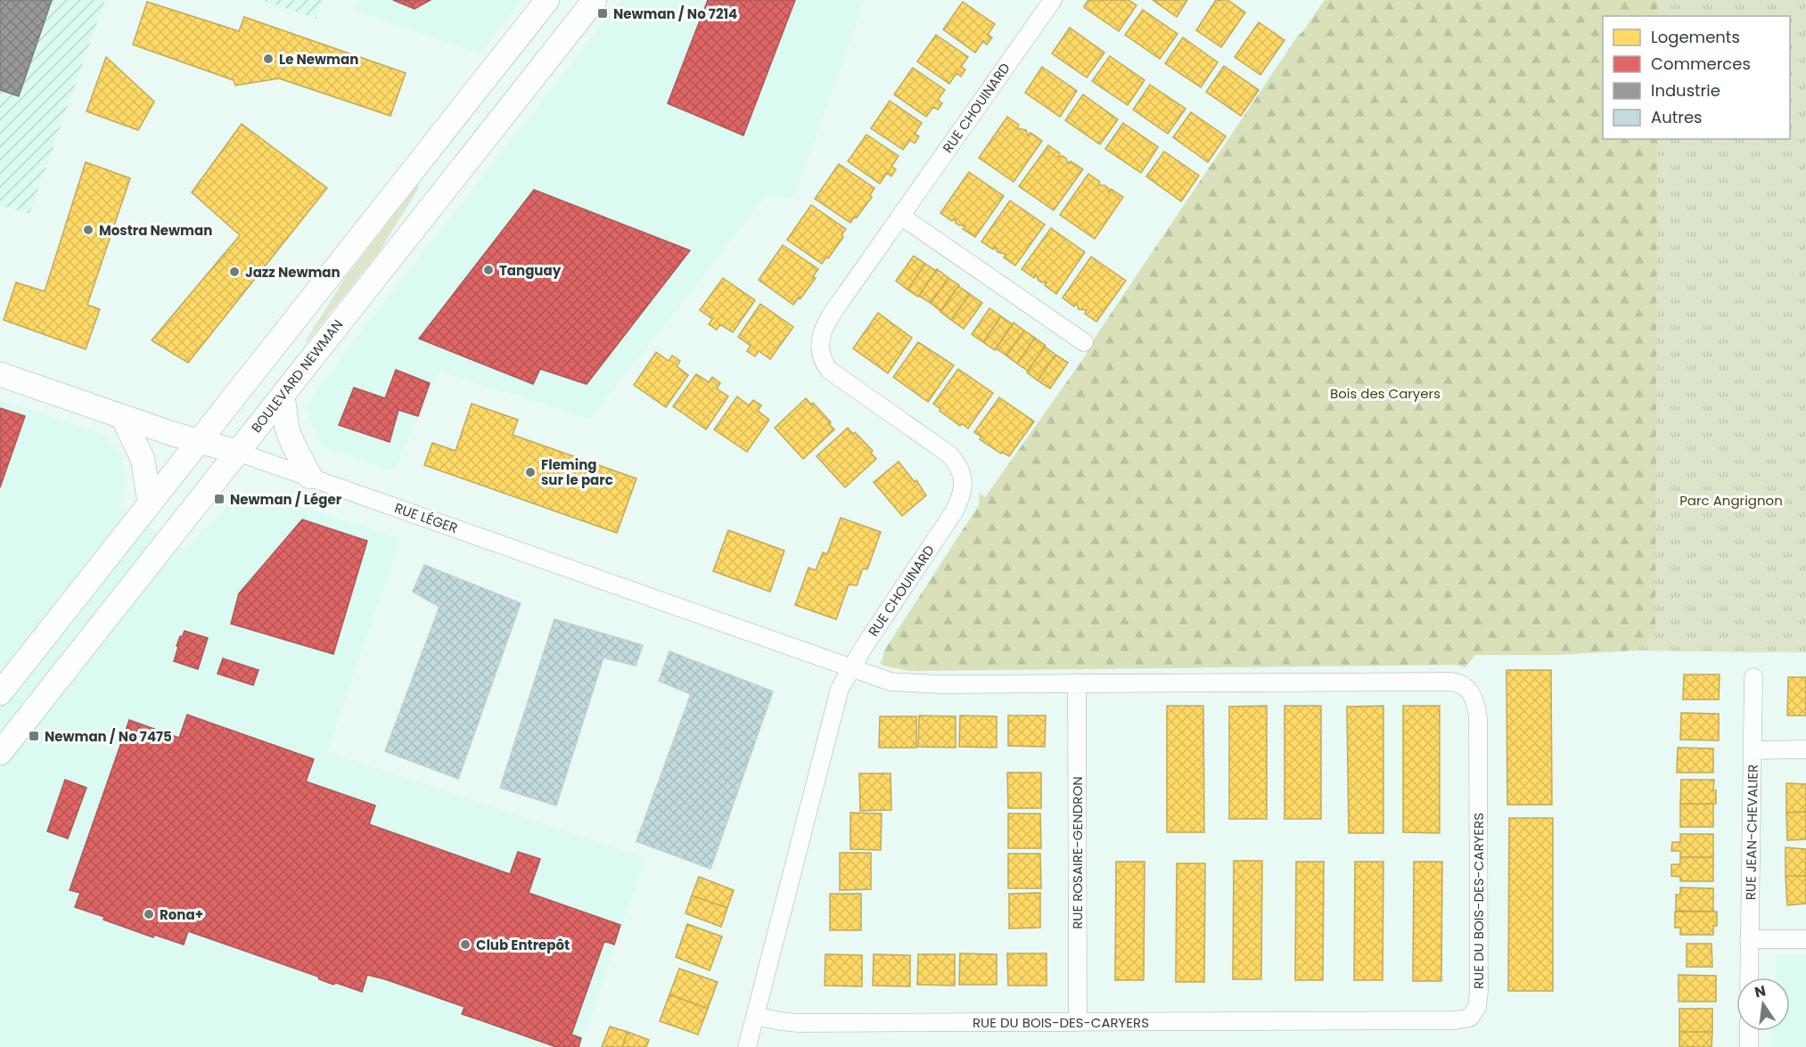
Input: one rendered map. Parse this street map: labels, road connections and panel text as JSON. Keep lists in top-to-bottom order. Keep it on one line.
{"streets":{"main road":["BOULEVARD NEWMAN","RUE LÉGER"],"street":["RUE CHOUINARD","RUE JEAN-CHEVALIER","RUE ROSAIRE-GENDRON","RUE DU BOIS-DES-CARYERS"]},"crossings":[["RUE CHOUINARD","RUE LÉGER"],["RUE CHOUINARD","RUE DU BOIS-DES-CARYERS"],["BOULEVARD NEWMAN","RUE LÉGER"],["RUE LÉGER","RUE DU BOIS-DES-CARYERS"],["RUE ROSAIRE-GENDRON","RUE DU BOIS-DES-CARYERS"]],"parks":["Bois des Caryers","Parc Angrignon"],"places":{"transit":["Newman / No 7214","Newman / Léger","Newman / No 7475"],"other":["Le Newman","Mostra Newman","Tanguay","Jazz Newman","Fleming sur le parc","Rona+","Club Entrepôt"]},"legend":["Logements","Commerces","Industrie","Autres"],"north":"top"}
